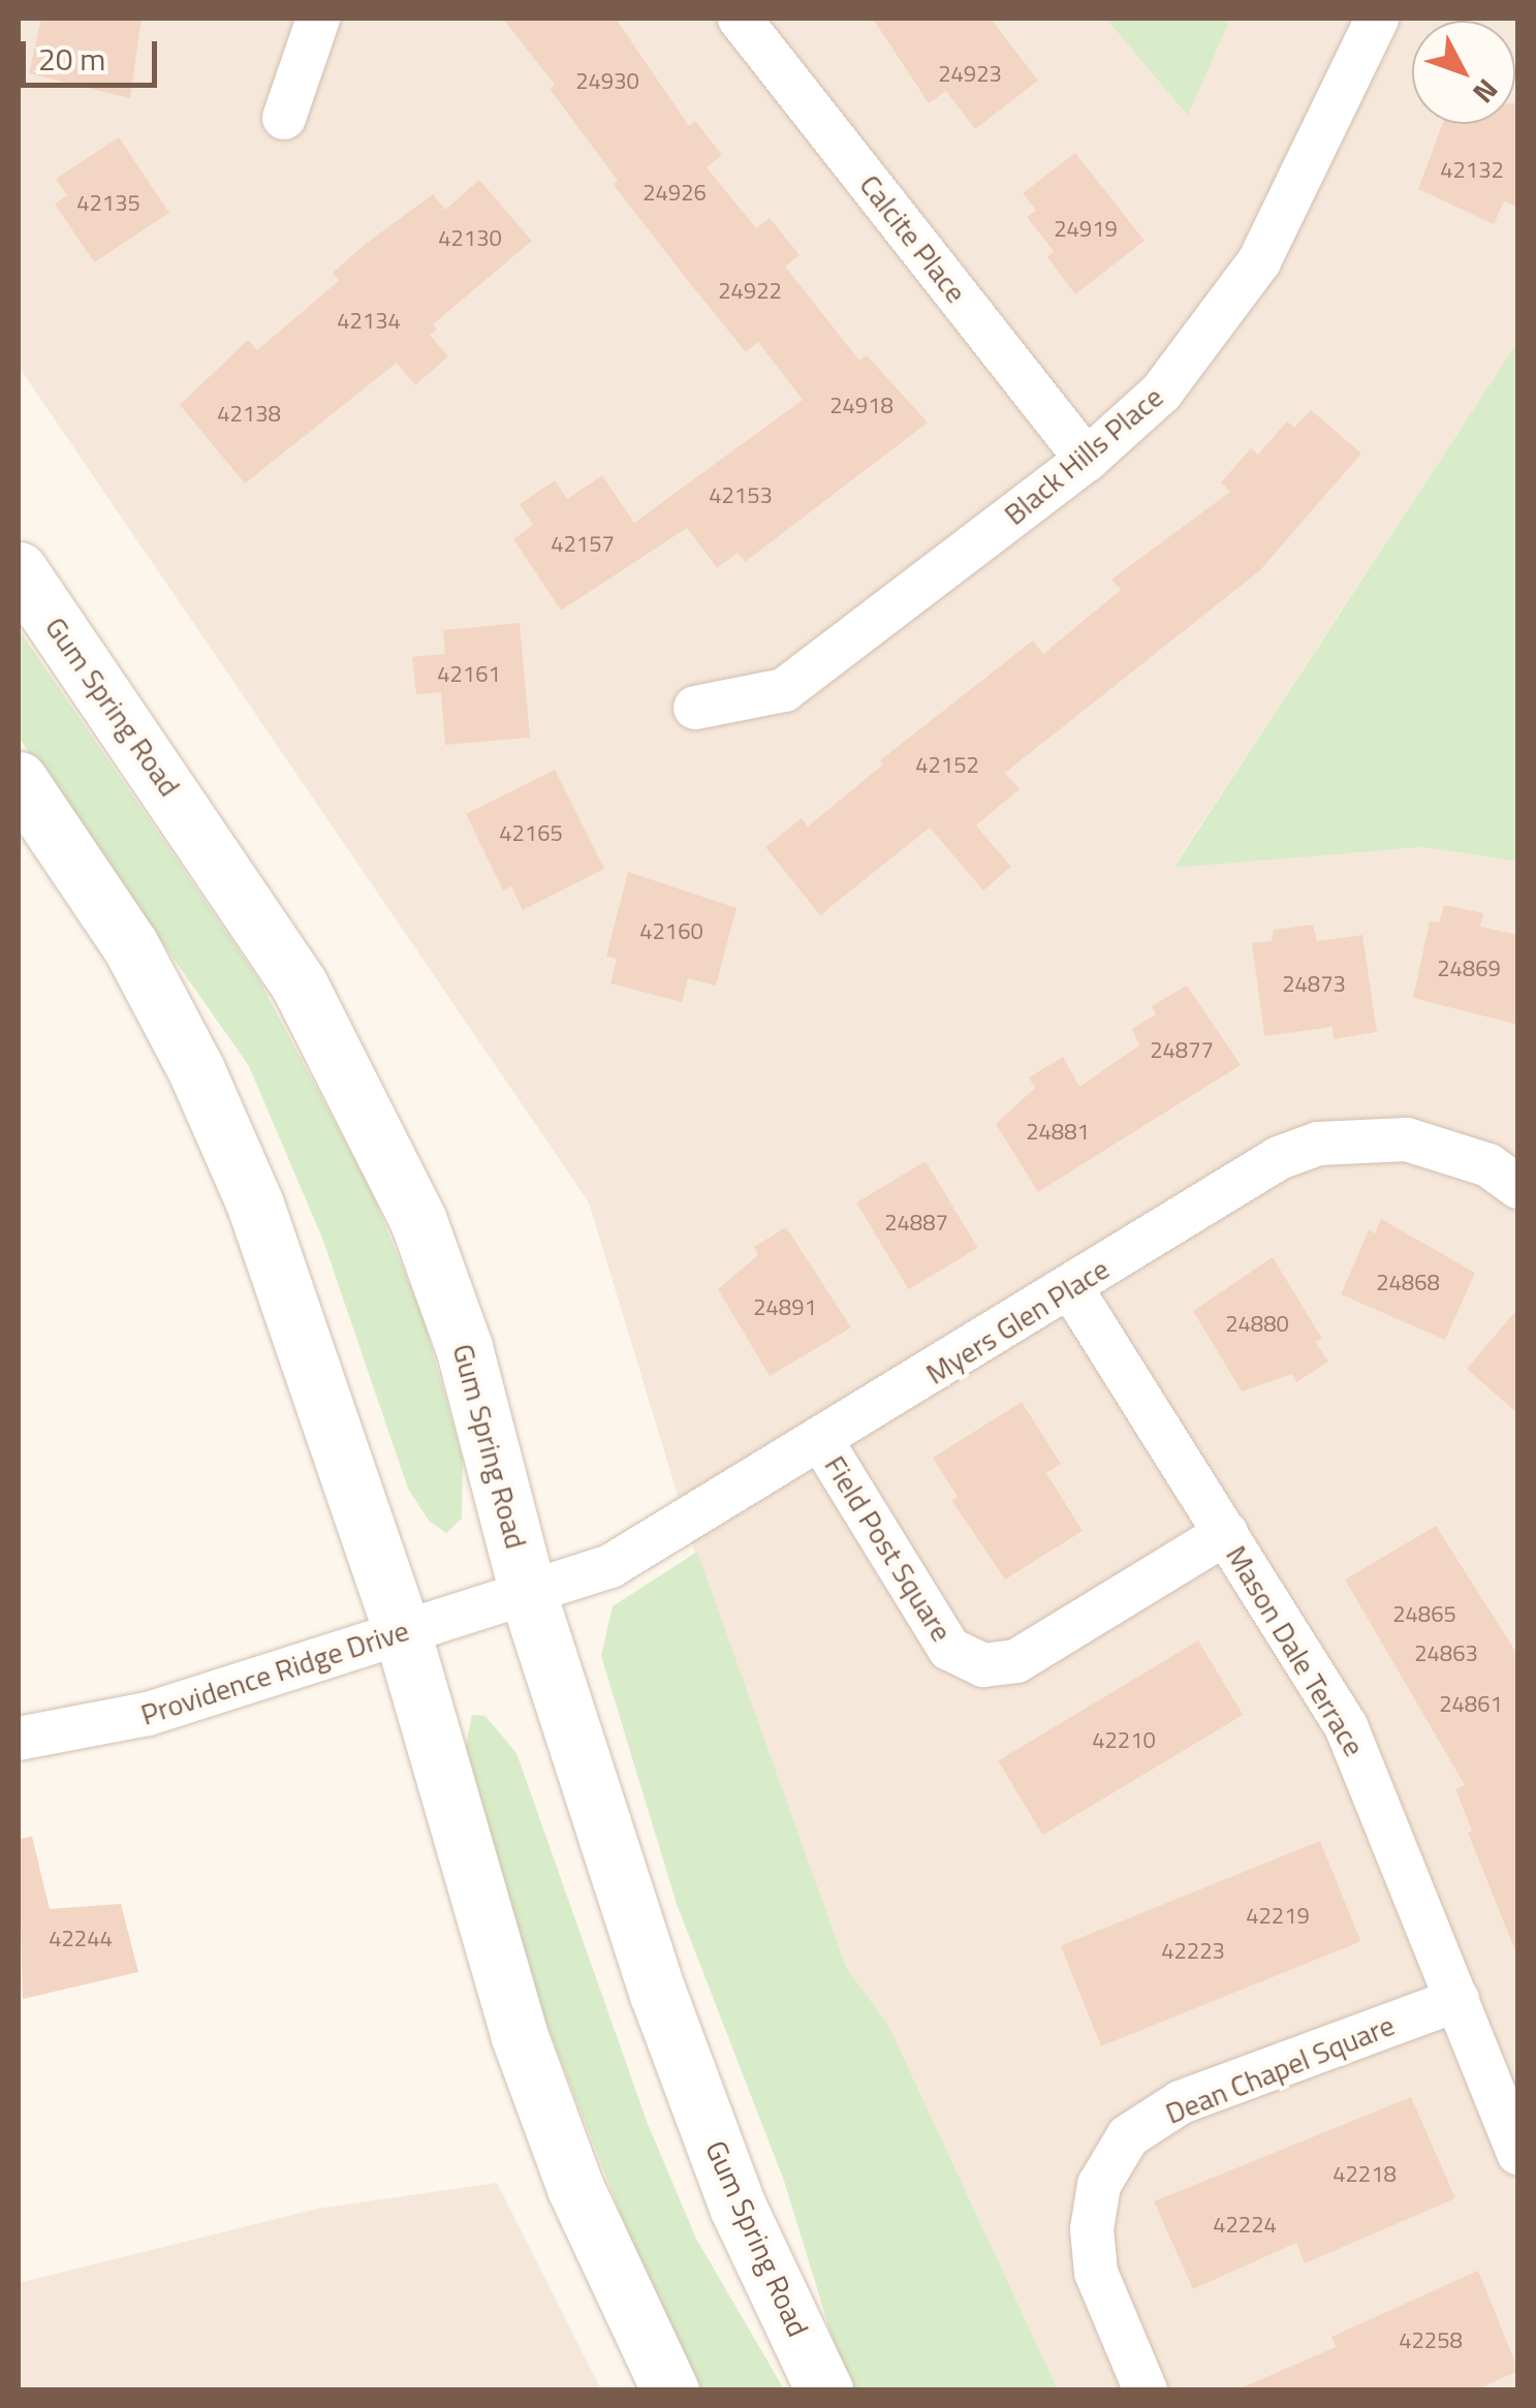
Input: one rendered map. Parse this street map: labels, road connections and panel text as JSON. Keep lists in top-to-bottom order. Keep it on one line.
{"streets":{"main road":["Gum Spring Road"],"street":["Calcite Place","Black Hills Place","Myers Glen Place","Field Post Square","Mason Dale Terrace","Providence Ridge Drive","Dean Chapel Square"]},"crossings":[["Calcite Place","Black Hills Place"],["Gum Spring Road","Myers Glen Place"],["Gum Spring Road","Providence Ridge Drive"],["Myers Glen Place","Field Post Square"],["Myers Glen Place","Mason Dale Terrace"],["Myers Glen Place","Providence Ridge Drive"],["Field Post Square","Mason Dale Terrace"],["Mason Dale Terrace","Dean Chapel Square"]],"house_numbers":["24923","24930","42132","24926","42135","24919","42130","24922","42134","24918","42138","42153","42157","42161","42152","42165","42160","24869","24873","24877","24881","24887","24868","24891","24880","24865","24863","24861","42210","42219","42244","42223","42218","42224","42258"],"scale_bar":"20 m","north":"bottom right"}
